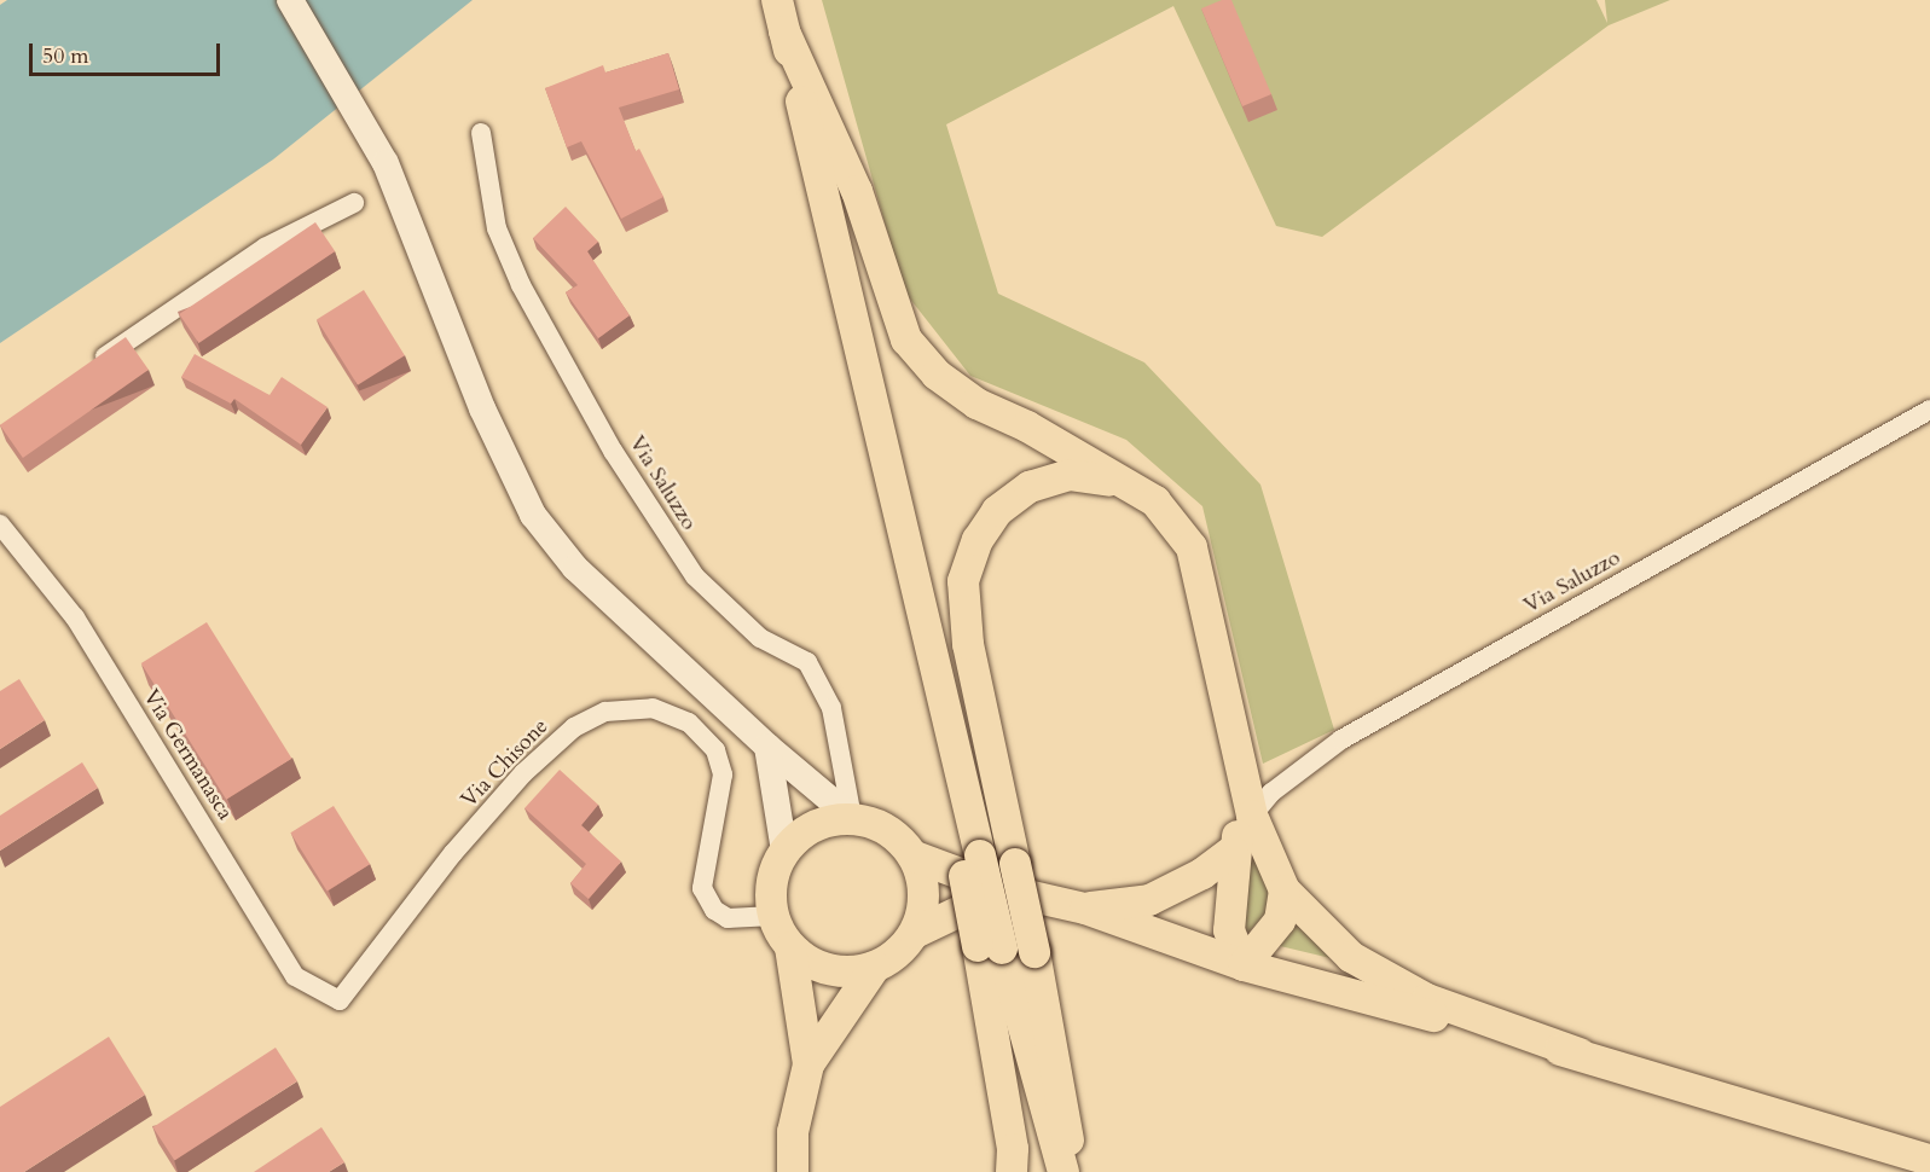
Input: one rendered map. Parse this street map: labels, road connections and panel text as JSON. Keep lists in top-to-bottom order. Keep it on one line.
{"streets":{"street":["Via Saluzzo","Via Germanasca","Via Chisone"]},"crossings":[["Via Saluzzo","Via Chisone"],["Via Germanasca","Via Chisone"]],"scale_bar":"50 m"}
